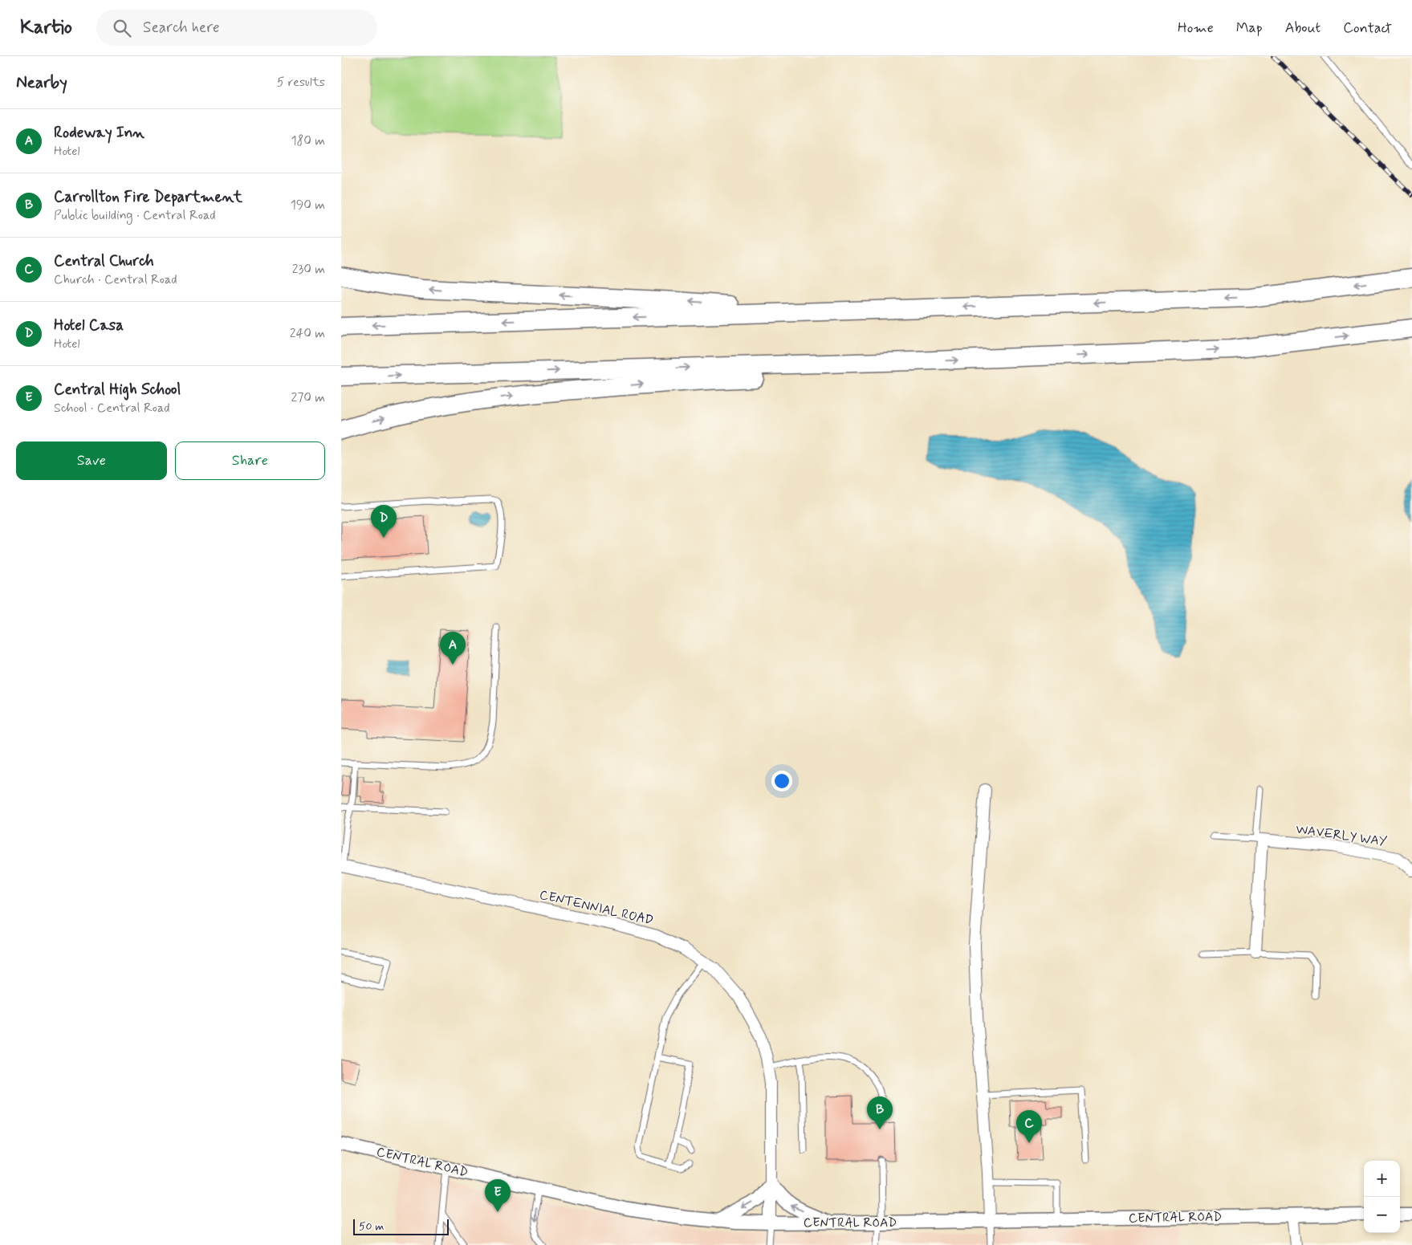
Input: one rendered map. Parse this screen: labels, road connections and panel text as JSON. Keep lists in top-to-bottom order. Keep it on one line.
{"streets":{"street":["WAVERLY WAY","CENTENNIAL ROAD","CENTRAL ROAD"]},"crossings":[["CENTENNIAL ROAD","CENTRAL ROAD"]],"scale_bar":"50 m","page":{"header":"Kartio","search":"Search here","nav":["Home","Map","About","Contact"],"heading":["Nearby","5 results"],"list":[{"mark":"A","name":"Rodeway Inn","note":"Hotel","value":"180 m"},{"mark":"B","name":"Carrollton Fire Department","note":"Public building · Central Road","value":"190 m"},{"mark":"C","name":"Central Church","note":"Church · Central Road","value":"230 m"},{"mark":"D","name":"Hotel Casa","note":"Hotel","value":"240 m"},{"mark":"E","name":"Central High School","note":"School · Central Road","value":"270 m"}],"buttons":["Save","Share"],"pins":["D","A","B","C","E"],"map_buttons":["+","−"],"scale":"50 m"}}
